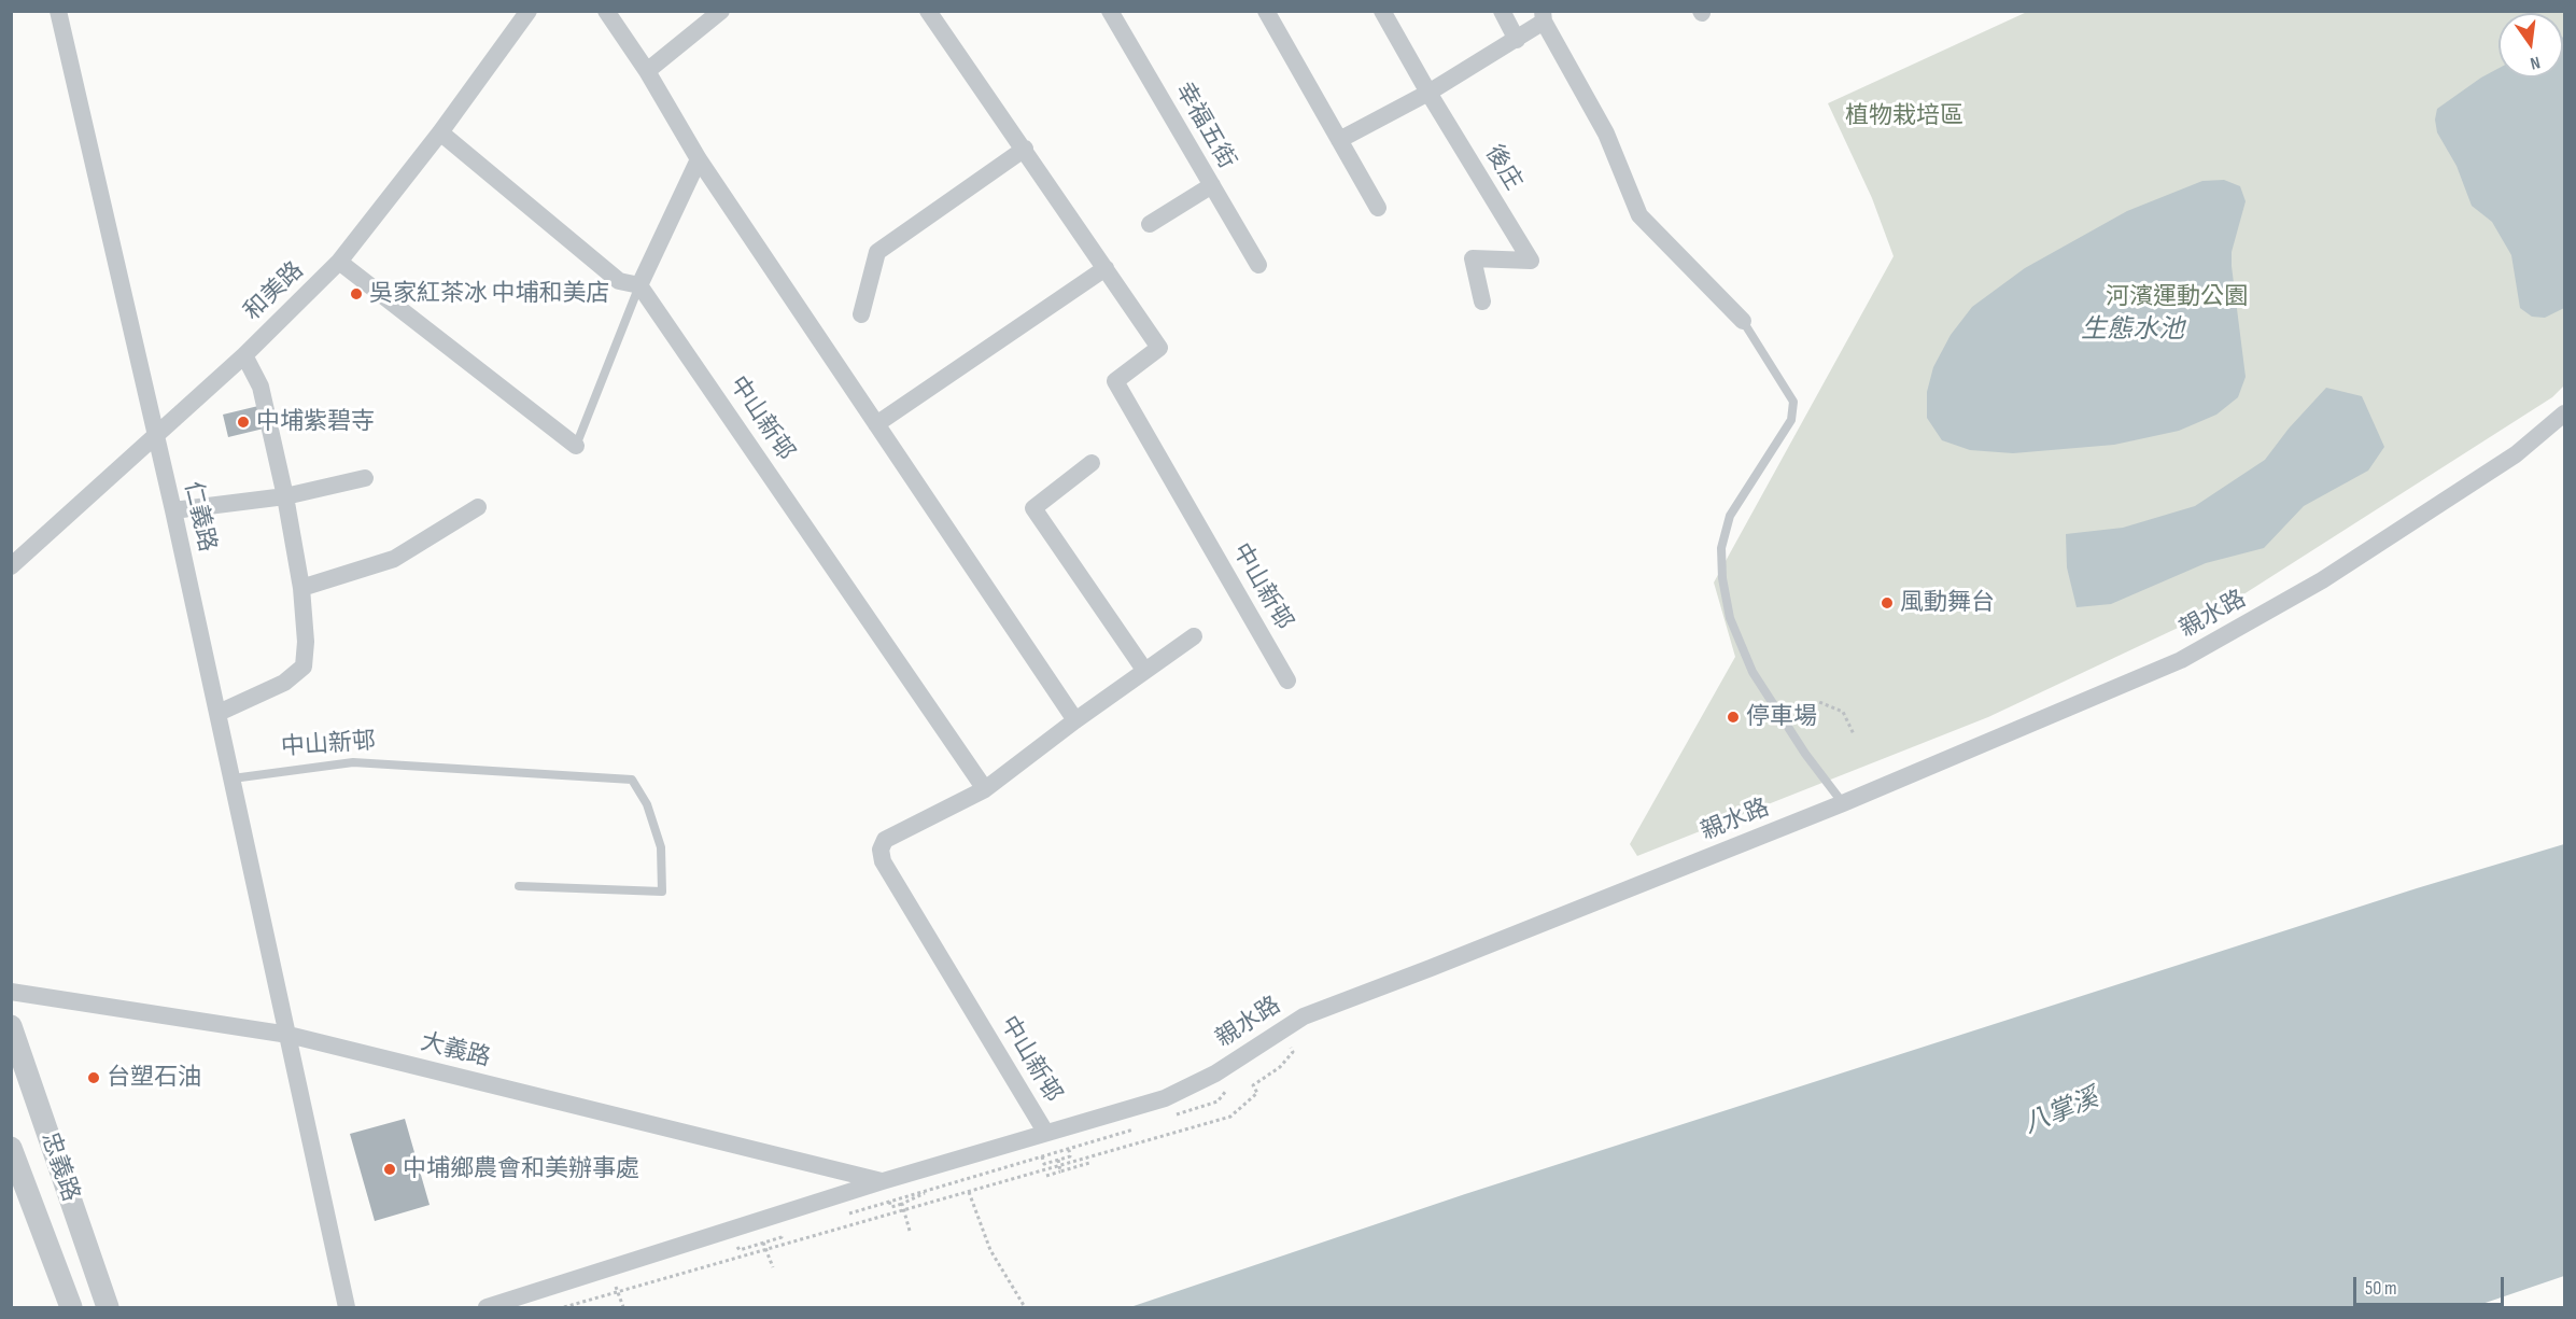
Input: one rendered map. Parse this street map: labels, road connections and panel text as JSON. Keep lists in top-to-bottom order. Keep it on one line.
{"streets":{"street":["幸福五街","後庄","和美路","中山新邨","仁義路","親水路","大義路","忠義路"]},"crossings":[["和美路","仁義路"],["中山新邨","仁義路"],["中山新邨","親水路"],["仁義路","大義路"],["親水路","大義路"]],"water":["生態水池","八掌溪"],"parks":["植物栽培區","河濱運動公園"],"places":["吳家紅茶冰 中埔和美店","中埔紫碧寺","風動舞台","停車場","台塑石油","中埔鄉農會和美辦事處"],"scale_bar":"50 m","north":"bottom"}
